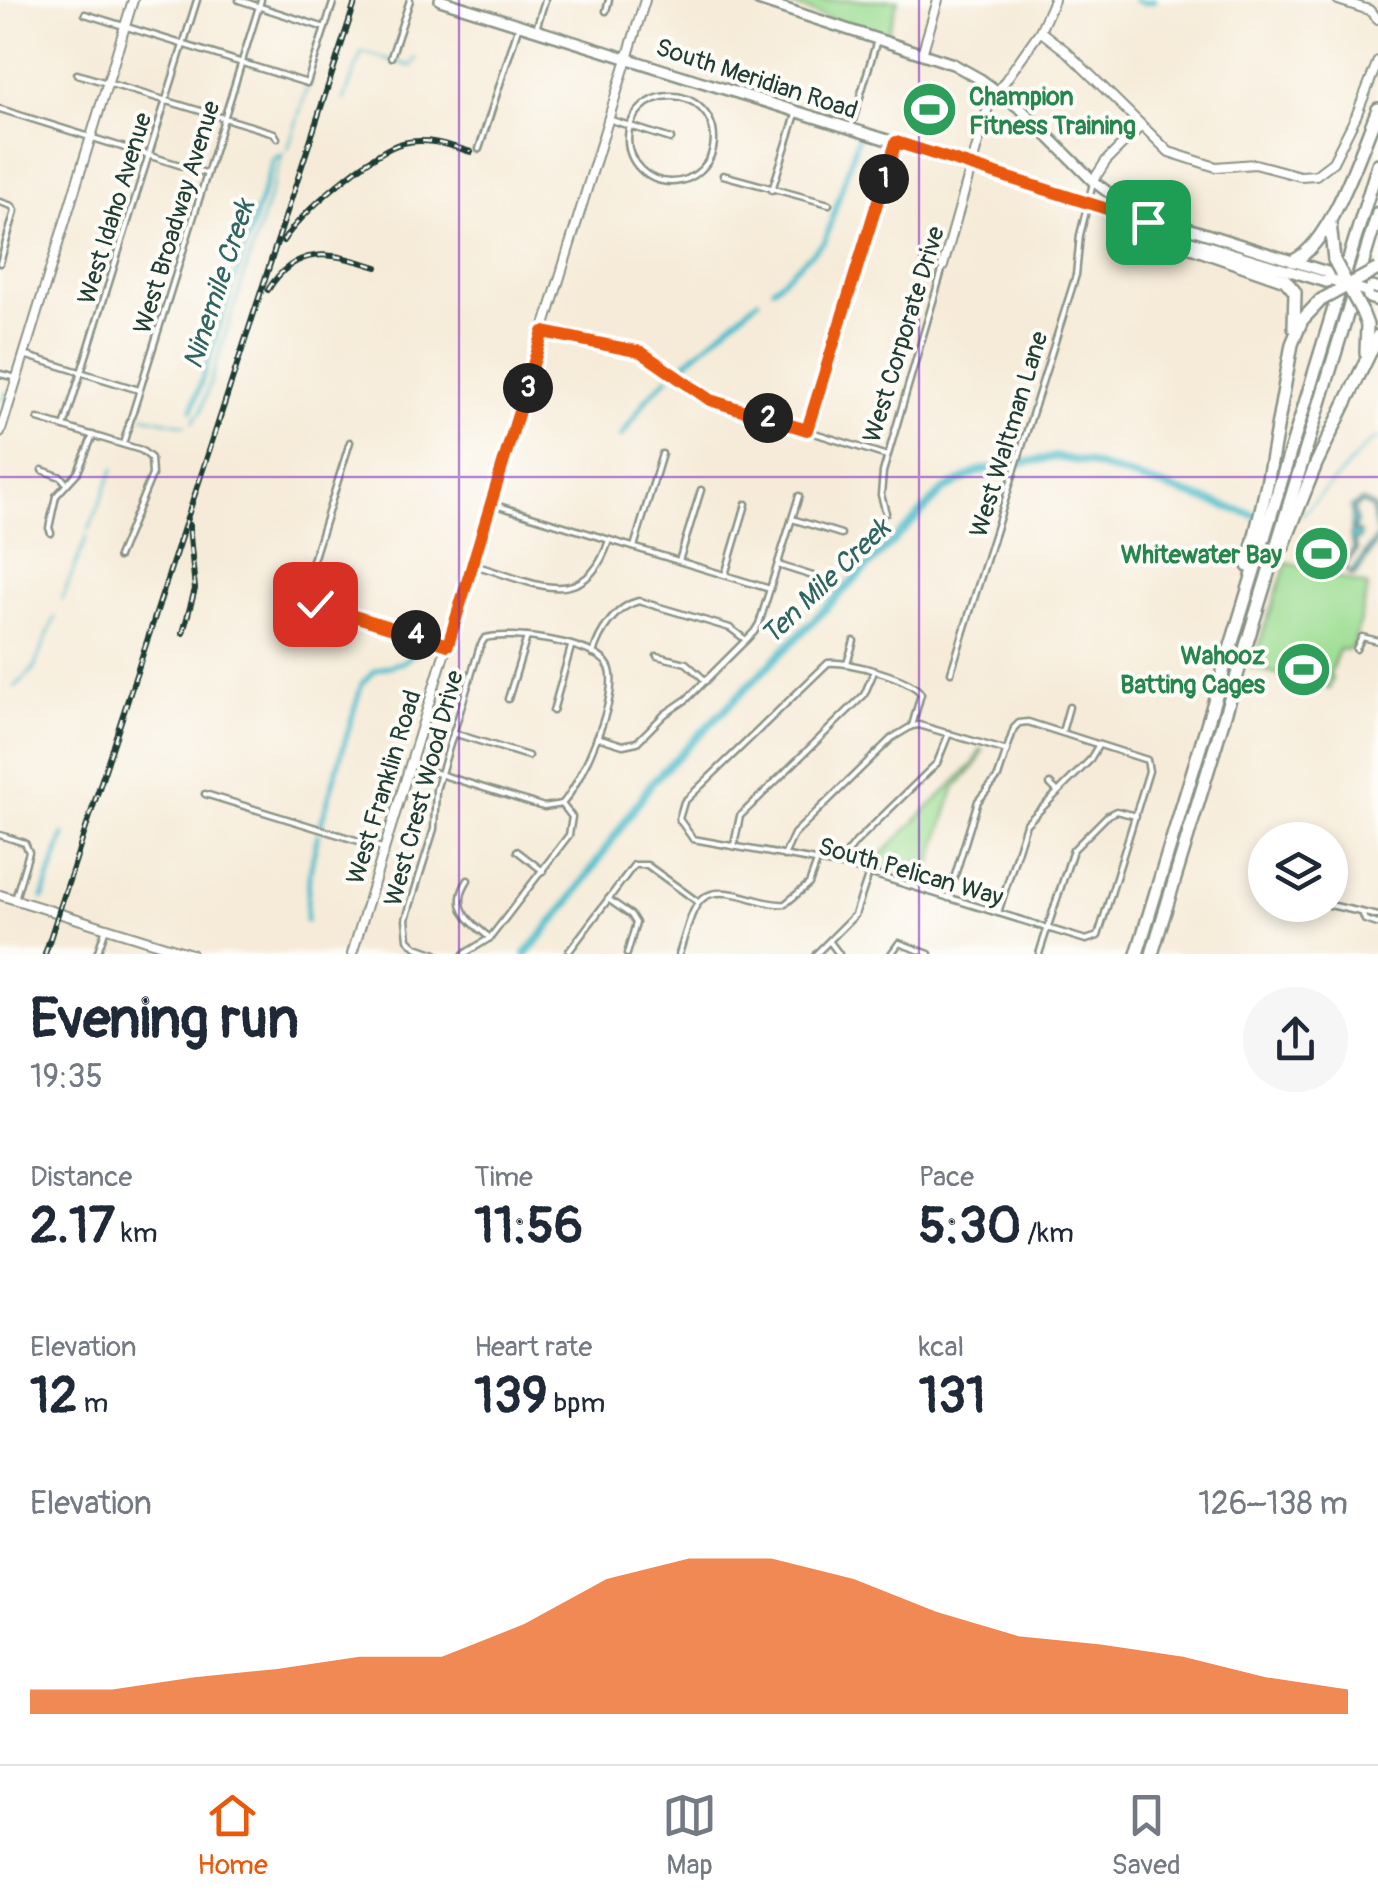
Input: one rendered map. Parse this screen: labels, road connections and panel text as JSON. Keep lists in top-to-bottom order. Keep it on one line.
{"streets":{"main road":["South Meridian Road"],"street":["West Idaho Avenue","West Broadway Avenue","West Corporate Drive","West Waltman Lane","West Franklin Road","West Crest Wood Drive","South Pelican Way"]},"crossings":[["South Meridian Road","West Corporate Drive"],["South Meridian Road","West Waltman Lane"],["South Meridian Road","West Franklin Road"]],"water":["Ninemile Creek","Ten Mile Creek"],"places":{"sports":["Champion Fitness Training","Whitewater Bay","Wahooz Batting Cages"]},"page":{"pins":["1","3","2","4"],"heading":["Evening run","19:35"],"stats":[["Distance","2.17 km"],["Time","11:56"],["Pace","5:30 /km"],["Elevation","12 m"],["Heart rate","139 bpm"],["kcal","131"]],"chart":["Elevation","126–138 m"],"tabs":["Home","Map","Saved"]}}
